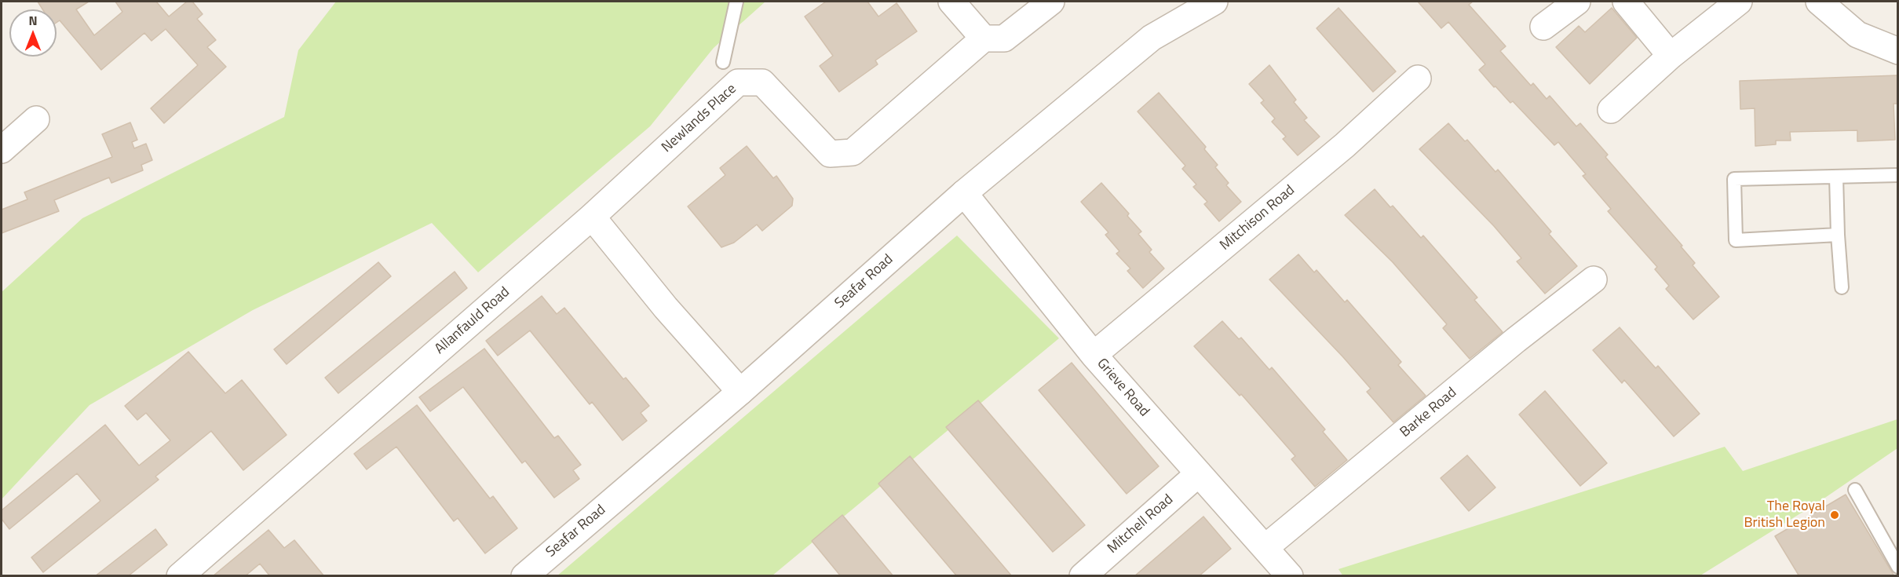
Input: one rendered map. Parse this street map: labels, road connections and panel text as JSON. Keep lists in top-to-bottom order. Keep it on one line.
{"streets":{"street":["Newlands Place","Mitchison Road","Seafar Road","Allanfauld Road","Grieve Road","Barke Road","Mitchell Road"]},"crossings":[["Newlands Place","Allanfauld Road"],["Mitchison Road","Grieve Road"],["Seafar Road","Grieve Road"],["Grieve Road","Barke Road"],["Grieve Road","Mitchell Road"]],"places":["The Royal British Legion"],"north":"top"}
